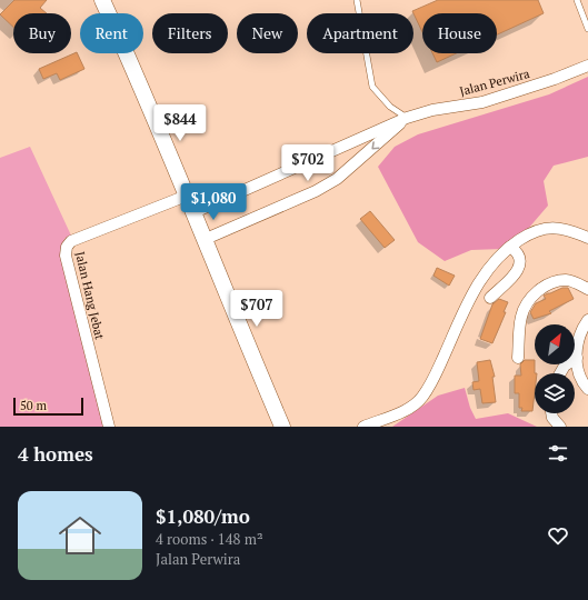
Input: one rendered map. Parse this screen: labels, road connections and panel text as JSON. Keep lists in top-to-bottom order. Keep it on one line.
{"streets":{"street":["Jalan Perwira","Jalan Hang Jebat"]},"scale_bar":"50 m","north":"top right","page":{"chip":["Buy","Rent","Filters","New","Apartment","House"],"price":["$844","$702","$1,080","$707"],"scale":"50 m","heading":"4 homes","list":[{"name":"$1,080/mo","note":"4 rooms · 148 m² · Jalan Perwira"}]}}
